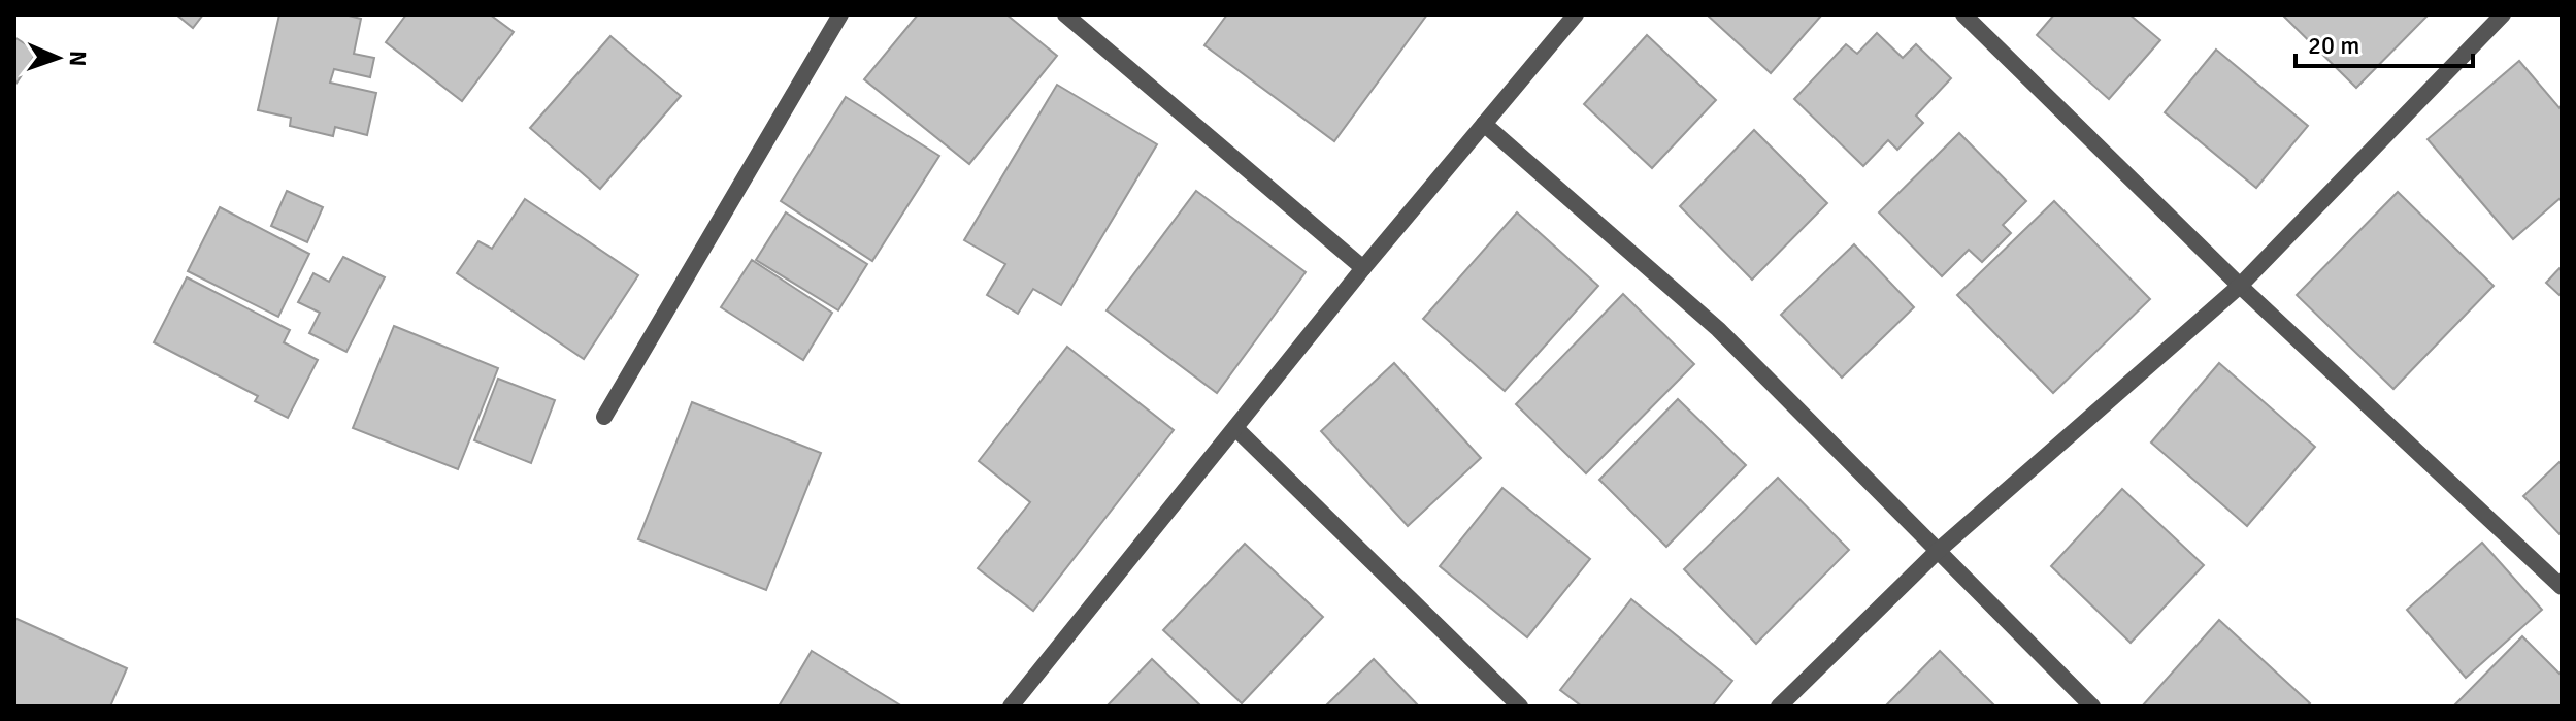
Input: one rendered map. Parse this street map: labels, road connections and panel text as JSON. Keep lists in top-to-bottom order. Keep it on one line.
{"scale_bar":"20 m","north":"right"}
